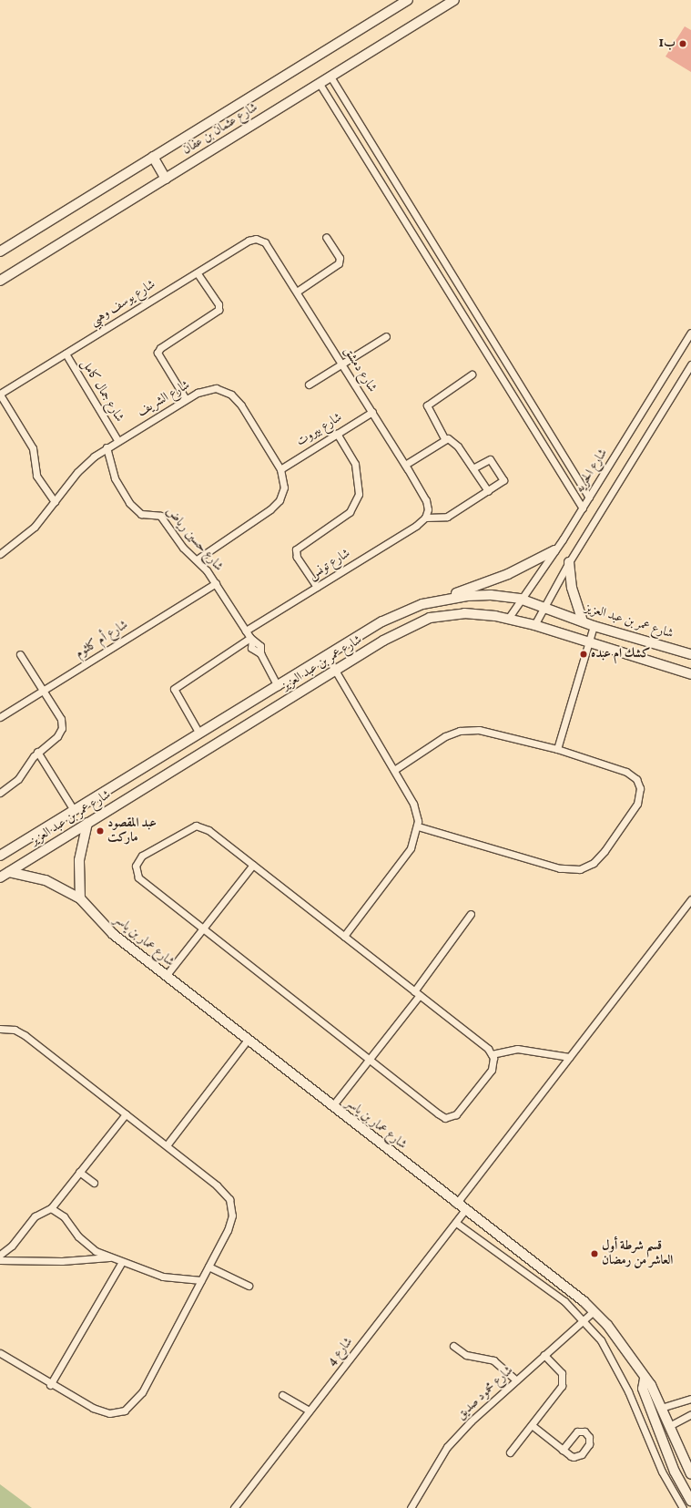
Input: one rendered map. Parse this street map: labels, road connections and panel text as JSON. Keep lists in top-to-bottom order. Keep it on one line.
{"streets":{"street":["شارع عثمان بن عفان","شارع يوسف وهبي","شارع دمشق","شارع جمال كامل","شارع الشريف","شارع بيروت","شارع الحريه","شارع حسين رياض","شارع تونس","شارع عمر بن عبد العزيز","شارع أم كلثوم","شارع عمار بن ياسر","شارع 4","شارع محمود صديق"]},"crossings":[["شارع يوسف وهبي","شارع دمشق"],["شارع يوسف وهبي","شارع جمال كامل"],["شارع دمشق","شارع بيروت"],["شارع دمشق","شارع تونس"],["شارع جمال كامل","شارع الشريف"],["شارع الشريف","شارع بيروت"],["شارع الشريف","شارع حسين رياض"],["شارع الحريه","شارع عمر بن عبد العزيز"],["شارع حسين رياض","شارع تونس"],["شارع حسين رياض","شارع عمر بن عبد العزيز"],["شارع حسين رياض","شارع أم كلثوم"],["شارع عمر بن عبد العزيز","شارع عمار بن ياسر"],["شارع عمار بن ياسر","شارع 4"],["شارع عمار بن ياسر","شارع محمود صديق"]],"places":["ب1","كشك ام عبده","عبد المقصود ماركت","قسم شرطة أول العاشر من رمضان"]}
